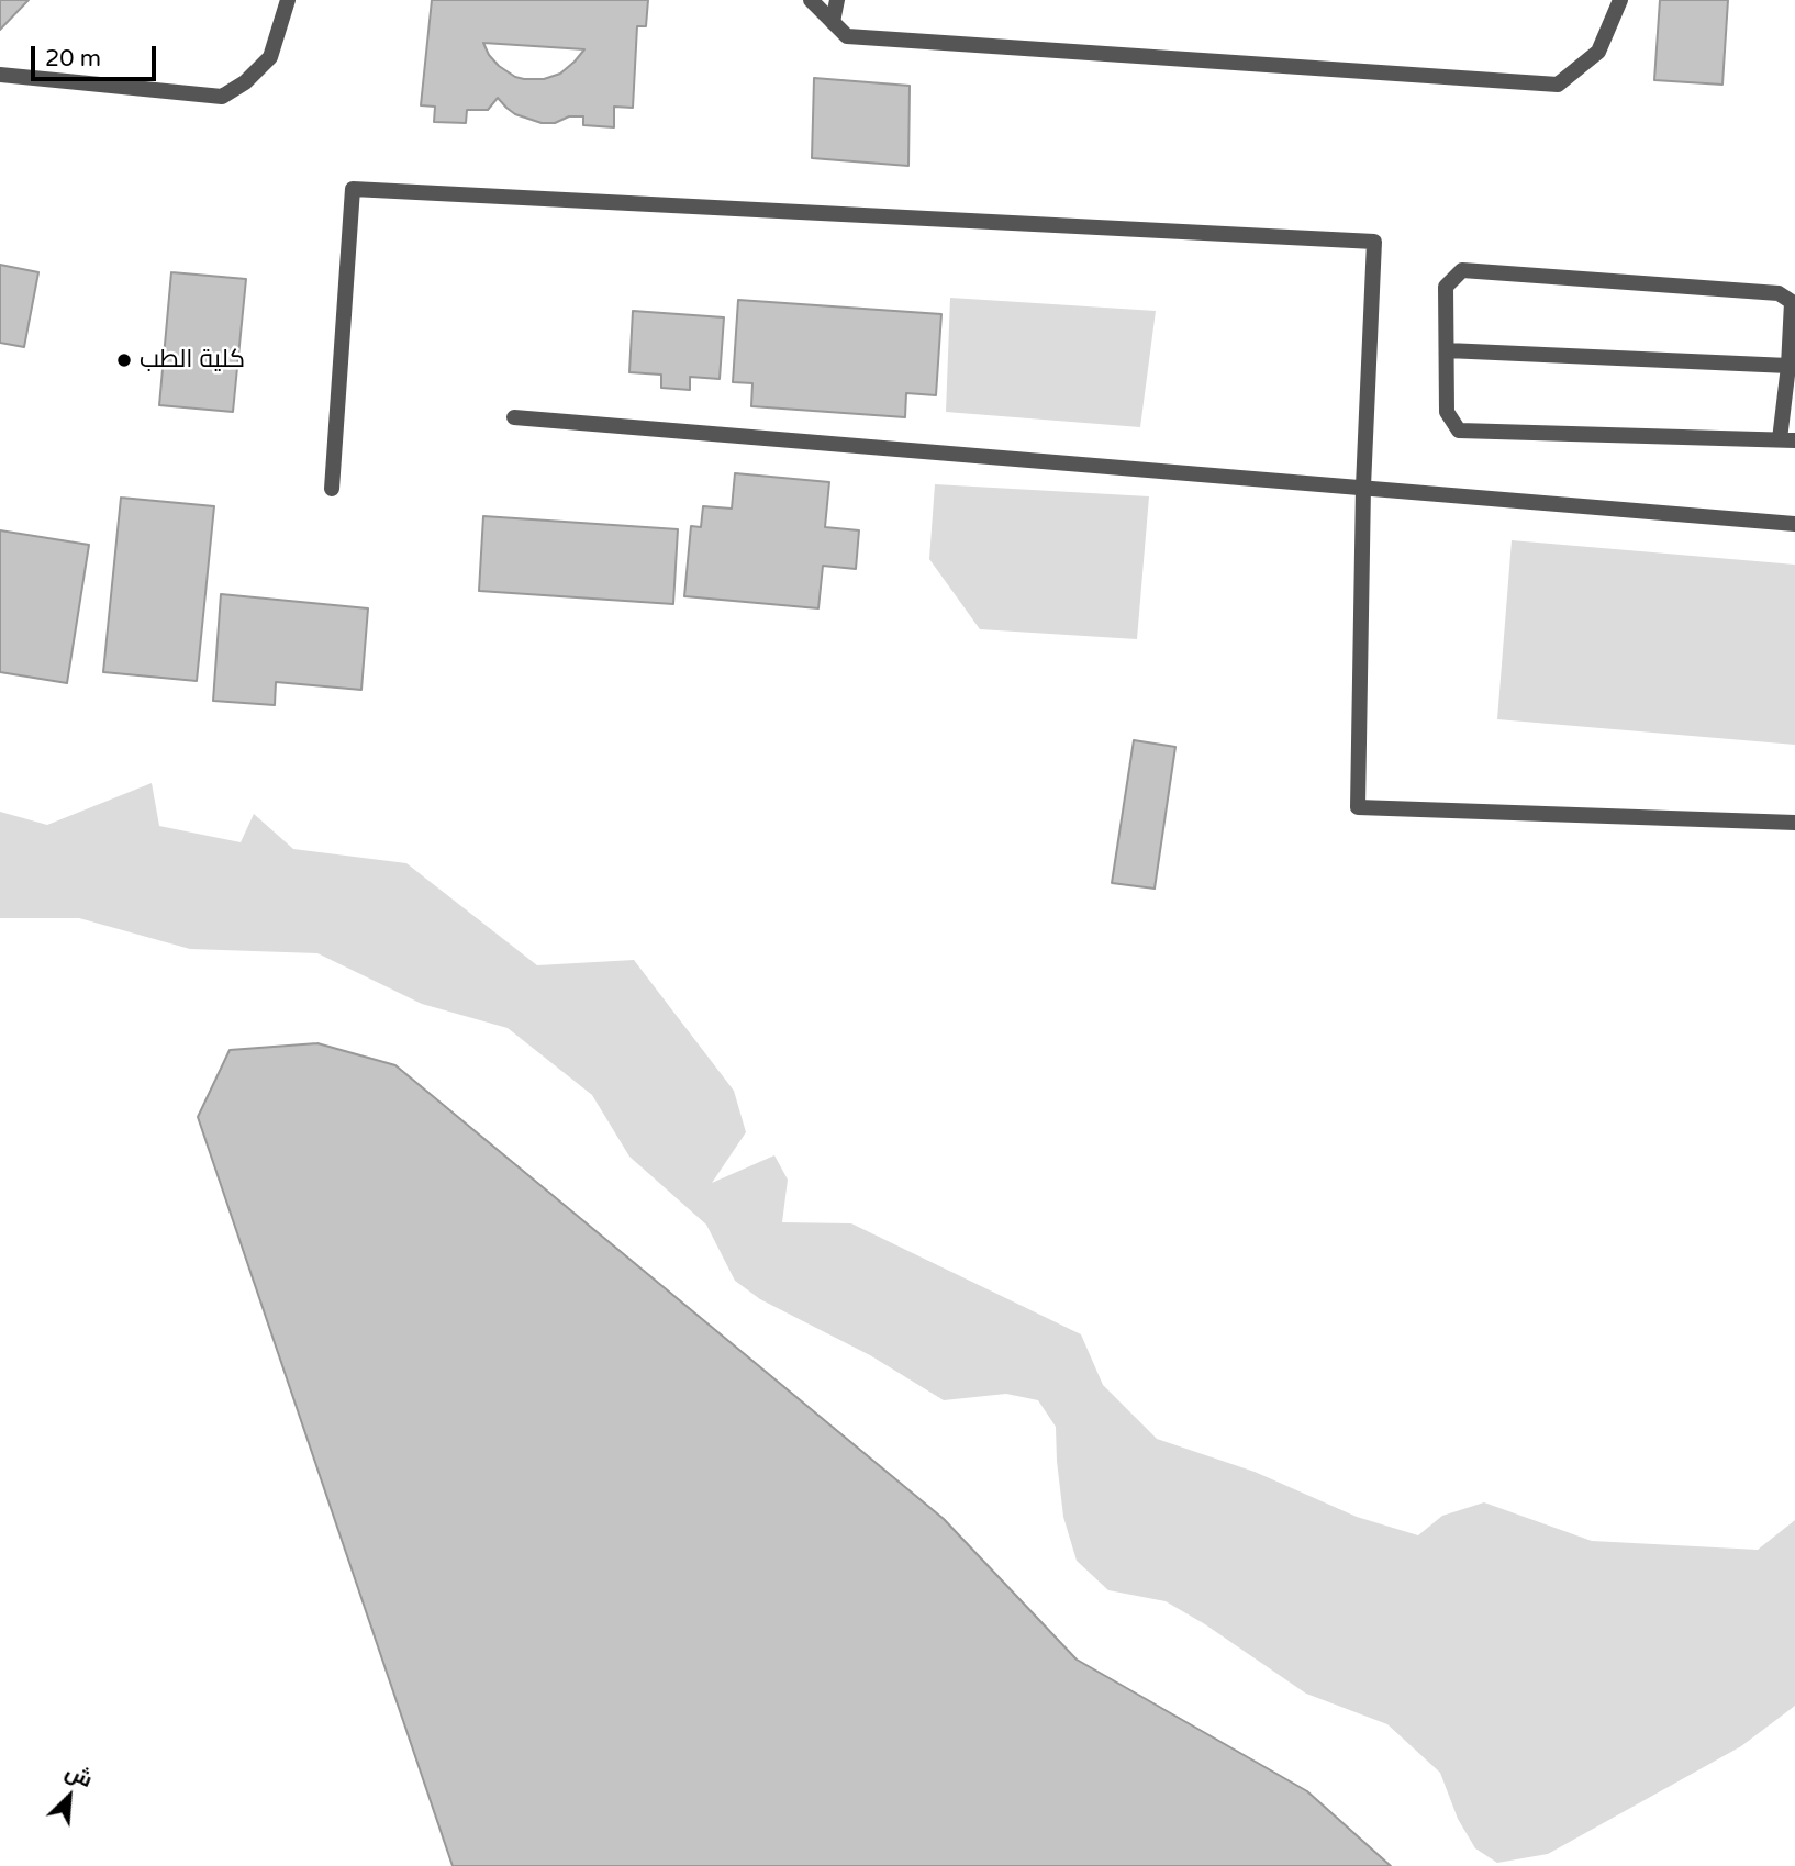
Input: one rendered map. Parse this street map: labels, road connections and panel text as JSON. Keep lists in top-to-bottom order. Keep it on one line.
{"places":["كلية الطب"],"scale_bar":"20 m","north":"top right"}
